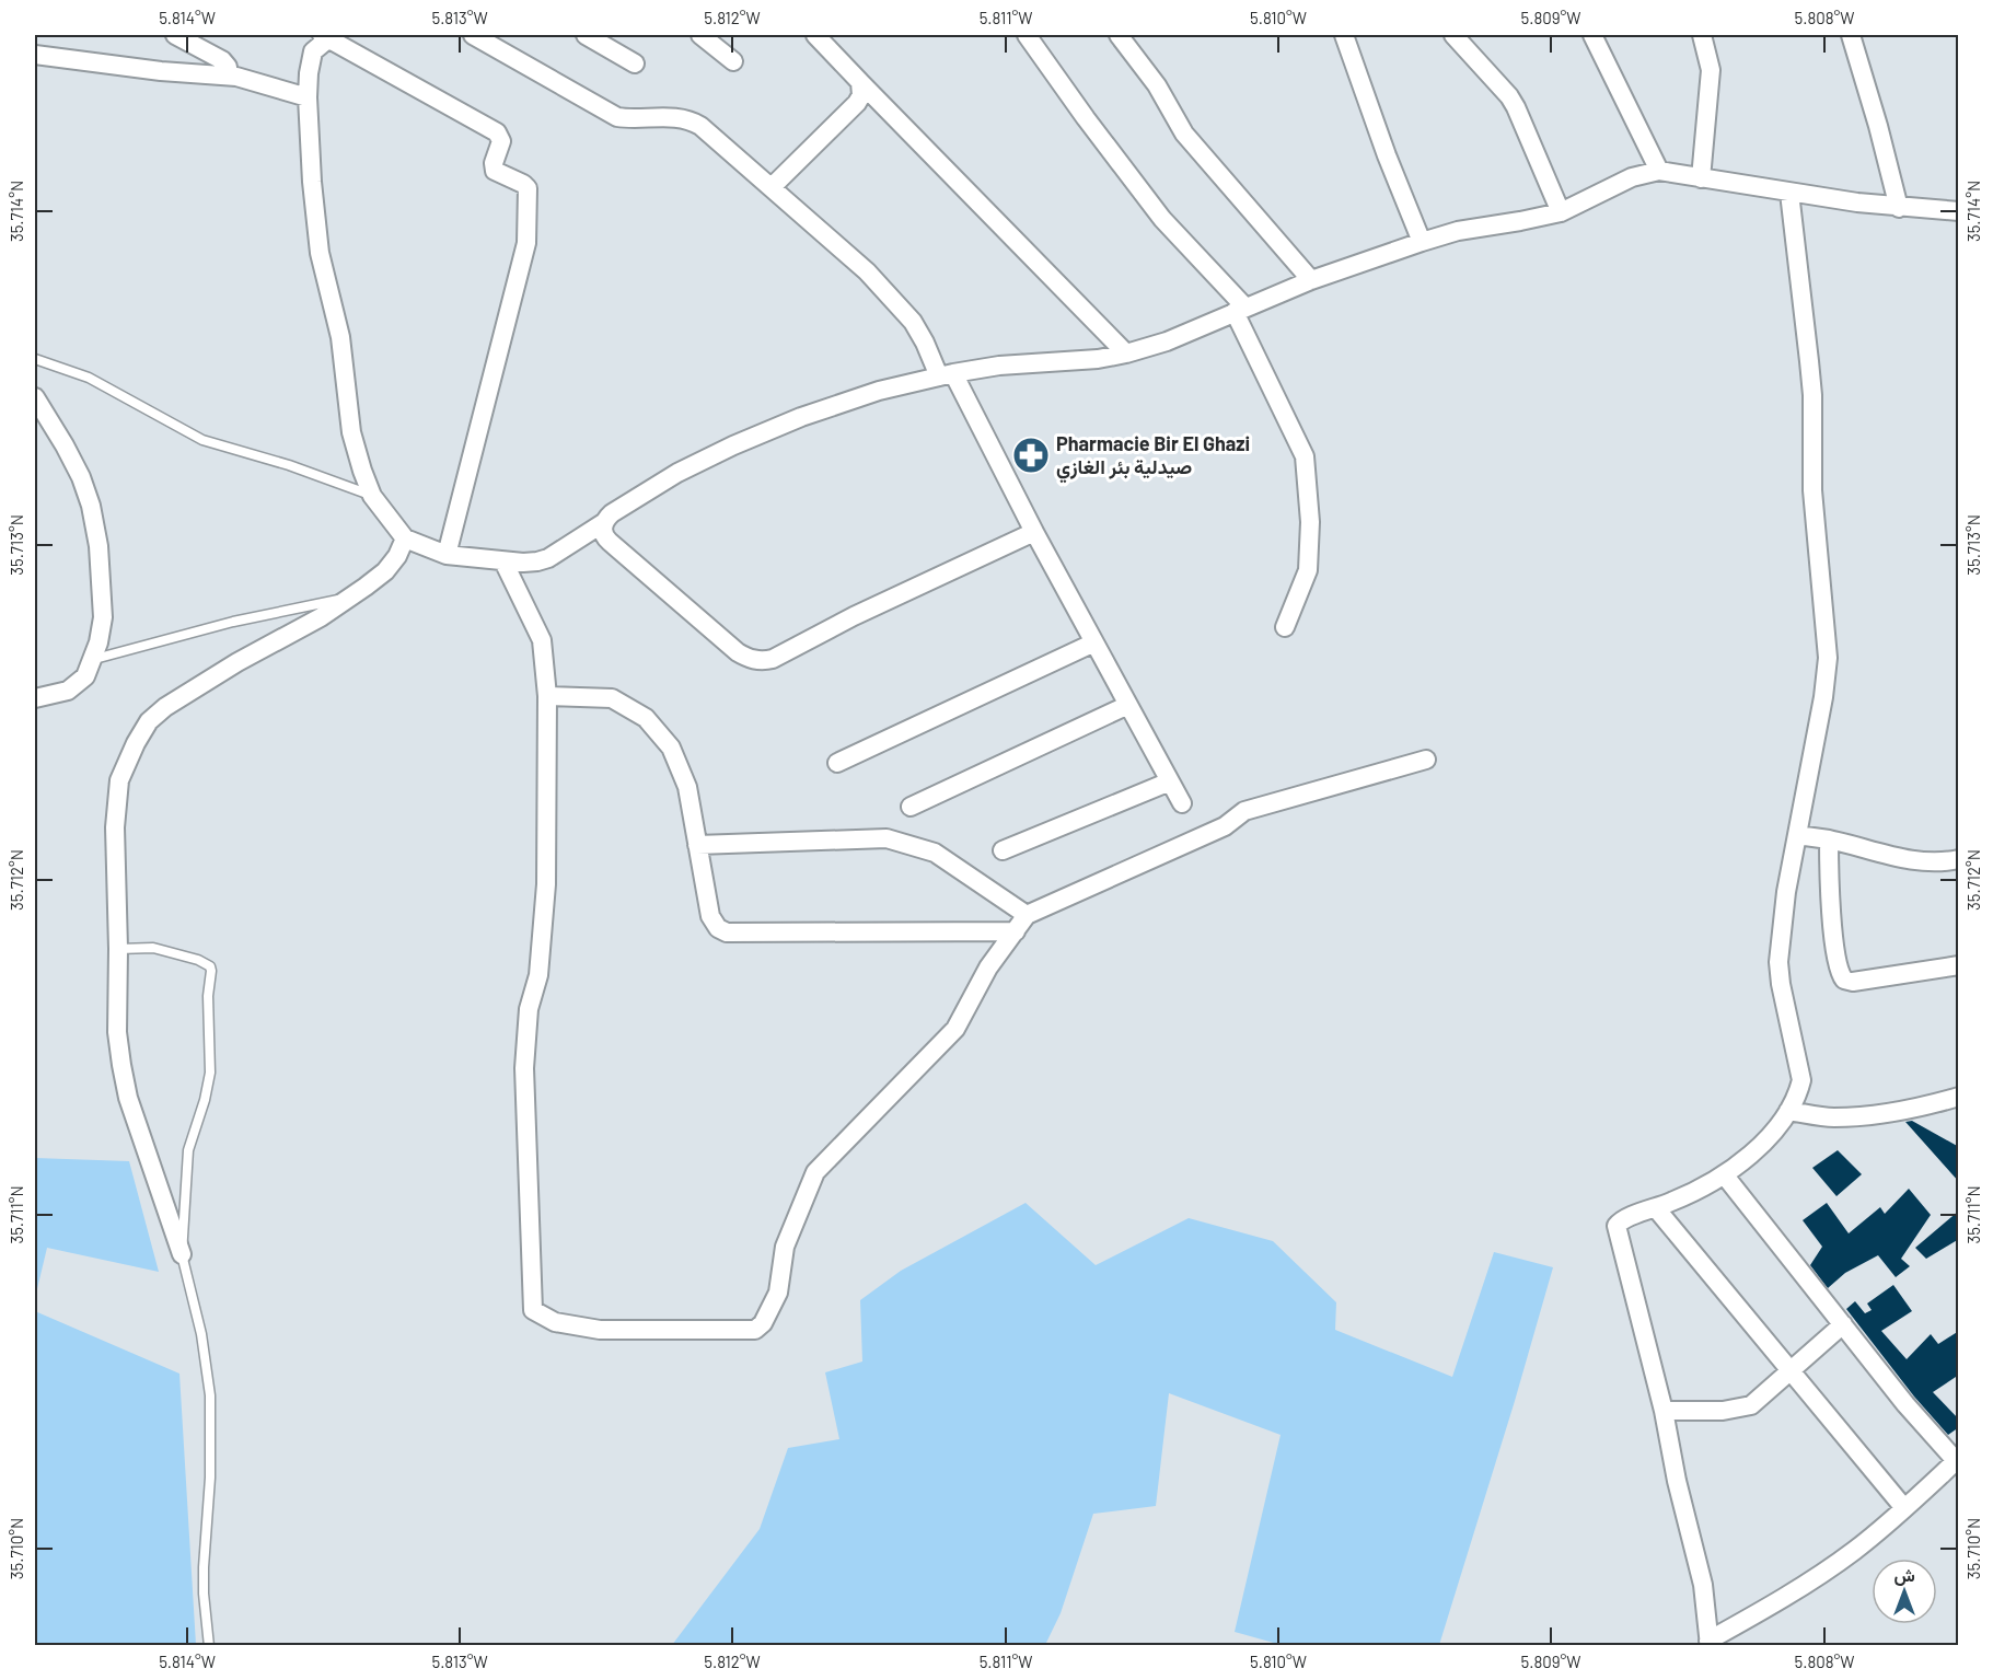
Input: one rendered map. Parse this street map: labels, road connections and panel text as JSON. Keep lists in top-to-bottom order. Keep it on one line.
{"places":{"pharmacy":["Pharmacie Bir El Ghazi صيدلية بئر الغازي"]},"north":"top","coordinates":["5.814°W","5.813°W","5.812°W","5.811°W","5.810°W","5.809°W","5.808°W","35.714°N","35.713°N","35.712°N","35.711°N","35.710°N"]}
